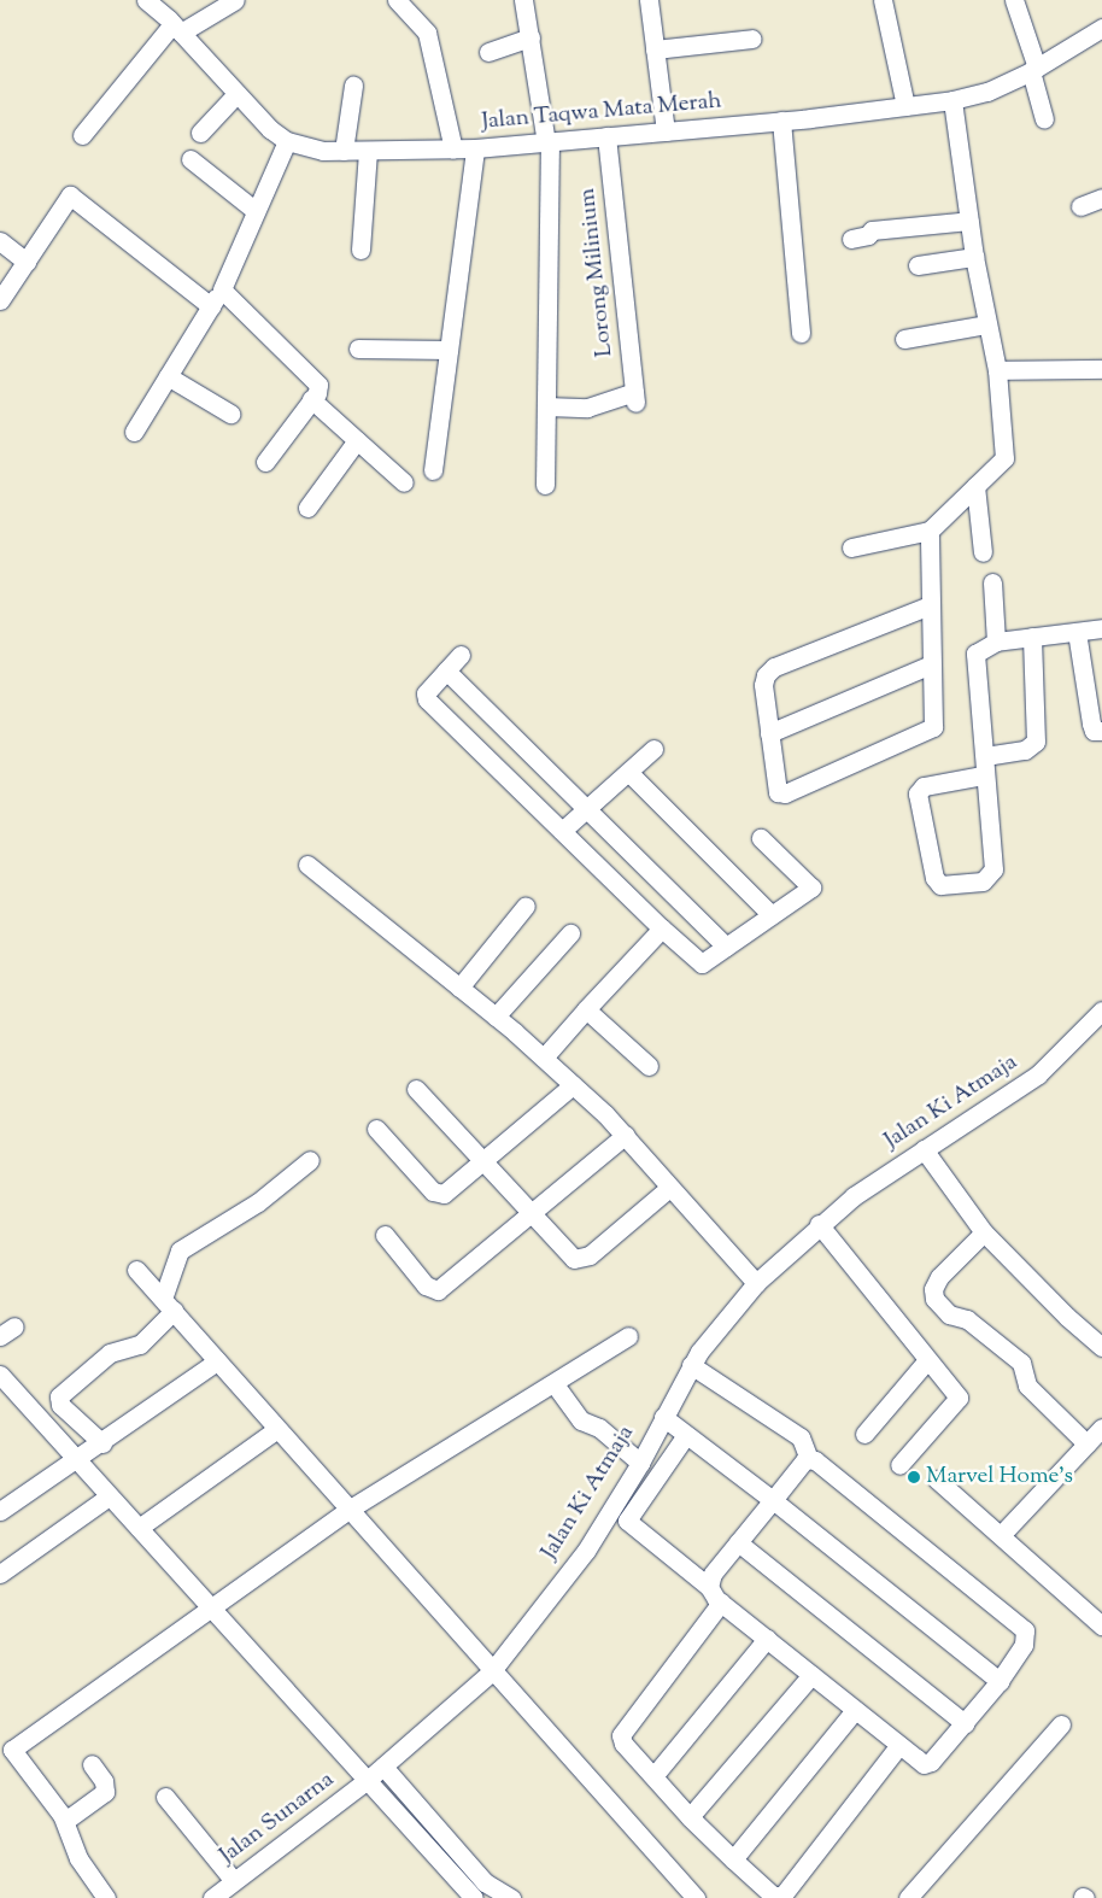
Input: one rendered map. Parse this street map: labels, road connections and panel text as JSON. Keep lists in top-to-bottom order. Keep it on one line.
{"streets":{"street":["Jalan Taqwa Mata Merah","Lorong Milinium","Jalan Ki Atmaja","Jalan Sunarna"]},"crossings":[["Jalan Taqwa Mata Merah","Lorong Milinium"],["Jalan Ki Atmaja","Jalan Sunarna"]],"places":["Marvel Home's"]}
